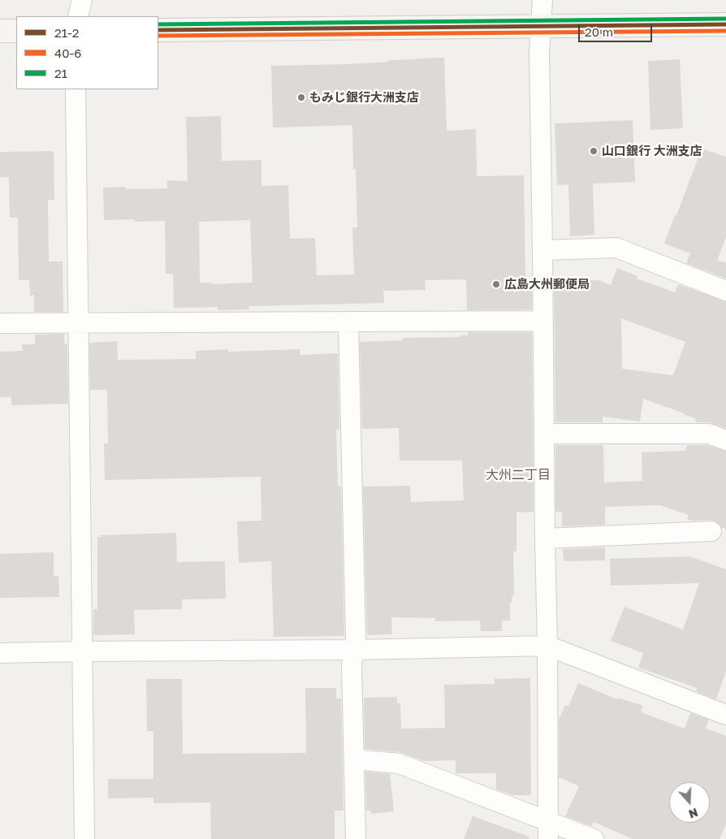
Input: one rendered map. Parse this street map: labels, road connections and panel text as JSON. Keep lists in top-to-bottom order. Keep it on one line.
{"districts":["大州二丁目"],"places":["もみじ銀行大洲支店","山口銀行 大洲支店","広島大州郵便局"],"lines":["transit line 21","transit line 21-2","transit line 40-6"],"legend":["21-2","40-6","21"],"scale_bar":"20 m","north":"bottom"}
